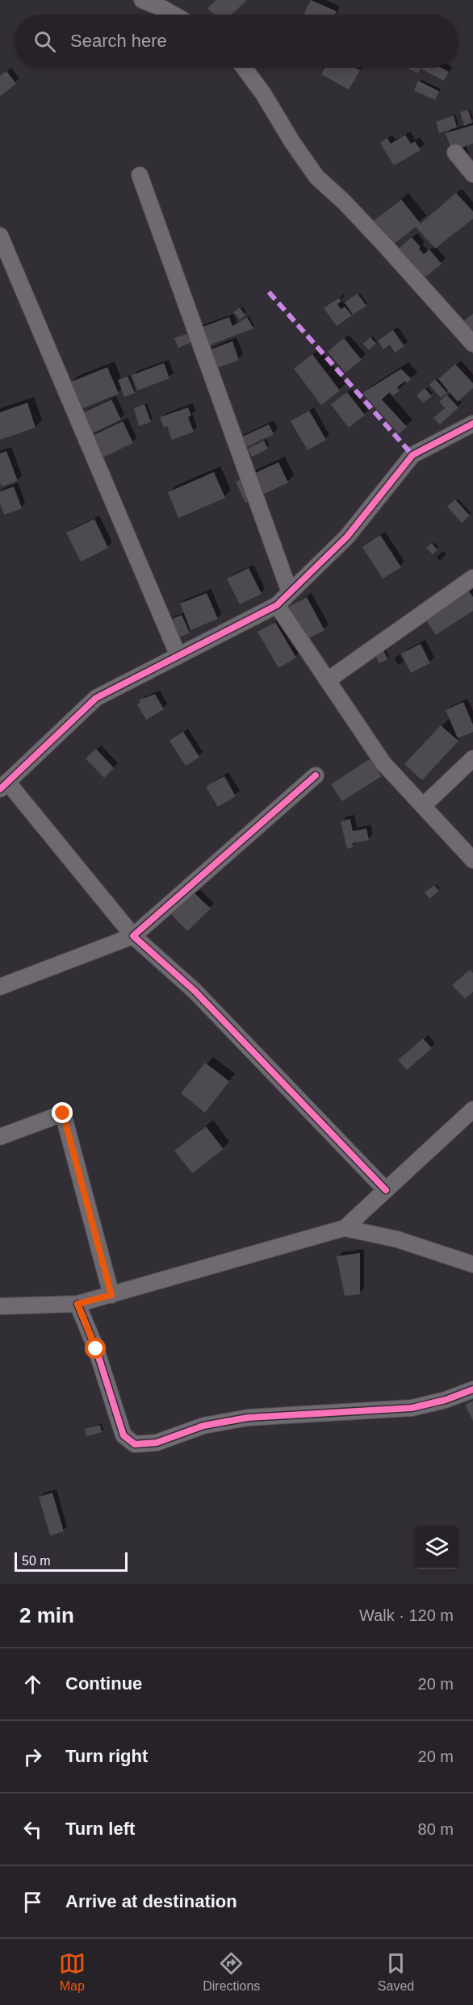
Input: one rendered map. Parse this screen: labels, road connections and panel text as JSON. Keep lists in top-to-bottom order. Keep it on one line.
{"scale_bar":"50 m","page":{"search":"Search here","scale":"50 m","heading":["2 min","Walk · 120 m"],"list":[["Continue","20 m"],["Turn right","20 m"],["Turn left","80 m"],"Arrive at destination"],"nav":["Map","Directions","Saved"]}}
